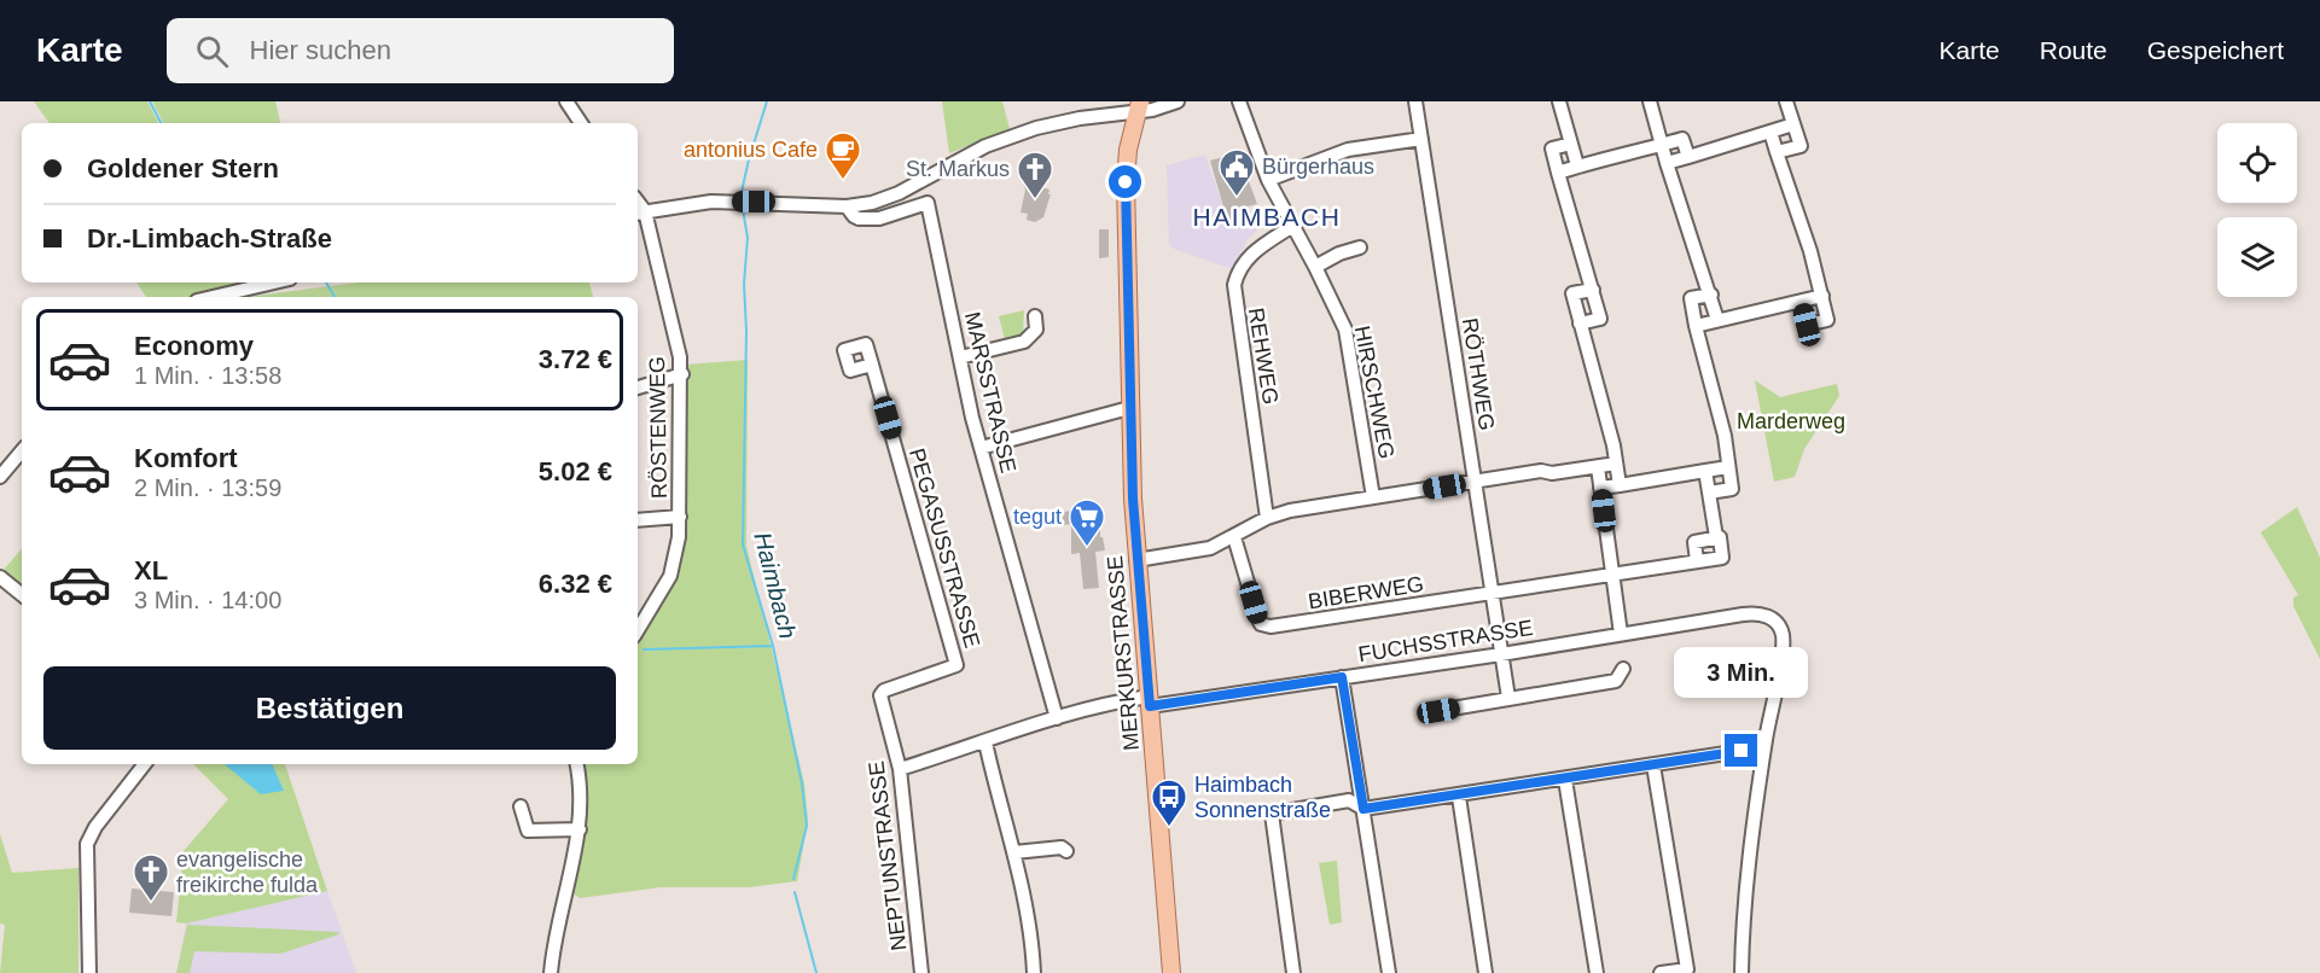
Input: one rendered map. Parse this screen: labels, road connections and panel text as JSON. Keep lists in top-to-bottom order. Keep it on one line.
{"streets":{"main road":["MERKURSTRASSE"],"street":["REHWEG","RÖTHWEG","MARSSTRASSE","HIRSCHWEG","RÖSTENWEG","PEGASUSSTRASSE","BIBERWEG","FUCHSSTRASSE","NEPTUNSTRASSE"]},"crossings":[["REHWEG","HIRSCHWEG"],["RÖTHWEG","BIBERWEG"],["RÖTHWEG","FUCHSSTRASSE"],["MARSSTRASSE","FUCHSSTRASSE"],["PEGASUSSTRASSE","NEPTUNSTRASSE"],["FUCHSSTRASSE","MERKURSTRASSE"],["FUCHSSTRASSE","NEPTUNSTRASSE"]],"districts":["HAIMBACH"],"water":["Haimbach"],"parks":["Marderweg"],"places":{"cafe":["antonius Cafe"],"public building":["Bürgerhaus"],"church":["St. Markus","evangelische freikirche fulda"],"supermarket":["tegut"],"bus stop":["Haimbach Sonnenstraße"]},"page":{"header":"Karte","search":"Hier suchen","nav":["Karte","Route","Gespeichert"],"banner":["Goldener Stern","Dr.-Limbach-Straße"],"list":[{"name":"Economy","note":"1 Min. · 13:58","value":"3.72 €"},{"name":"Komfort","note":"2 Min. · 13:59","value":"5.02 €"},{"name":"XL","note":"3 Min. · 14:00","value":"6.32 €"}],"bubble":"3 Min.","buttons":"Bestätigen"}}
